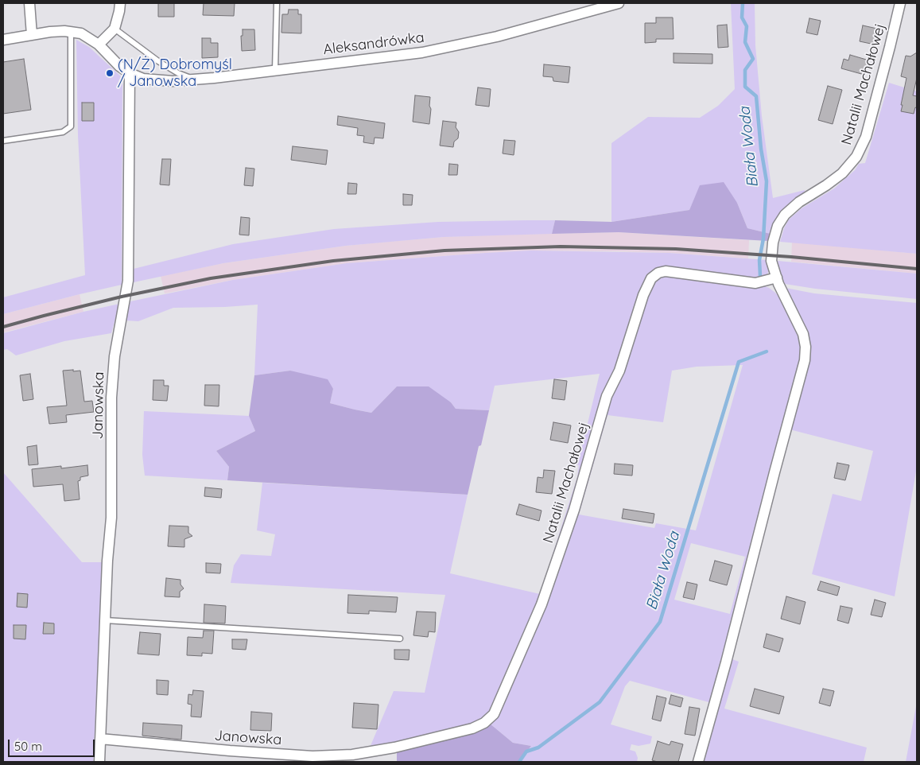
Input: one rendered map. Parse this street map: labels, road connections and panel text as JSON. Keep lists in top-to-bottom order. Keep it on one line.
{"streets":{"street":["Aleksandrówka","Natalii Machałowej","Janowska"]},"crossings":[["Aleksandrówka","Janowska"],["Natalii Machałowej","Janowska"]],"water":["Biała Woda"],"places":["(N/Ż) Dobromyśl / Janowska"],"scale_bar":"50 m"}
